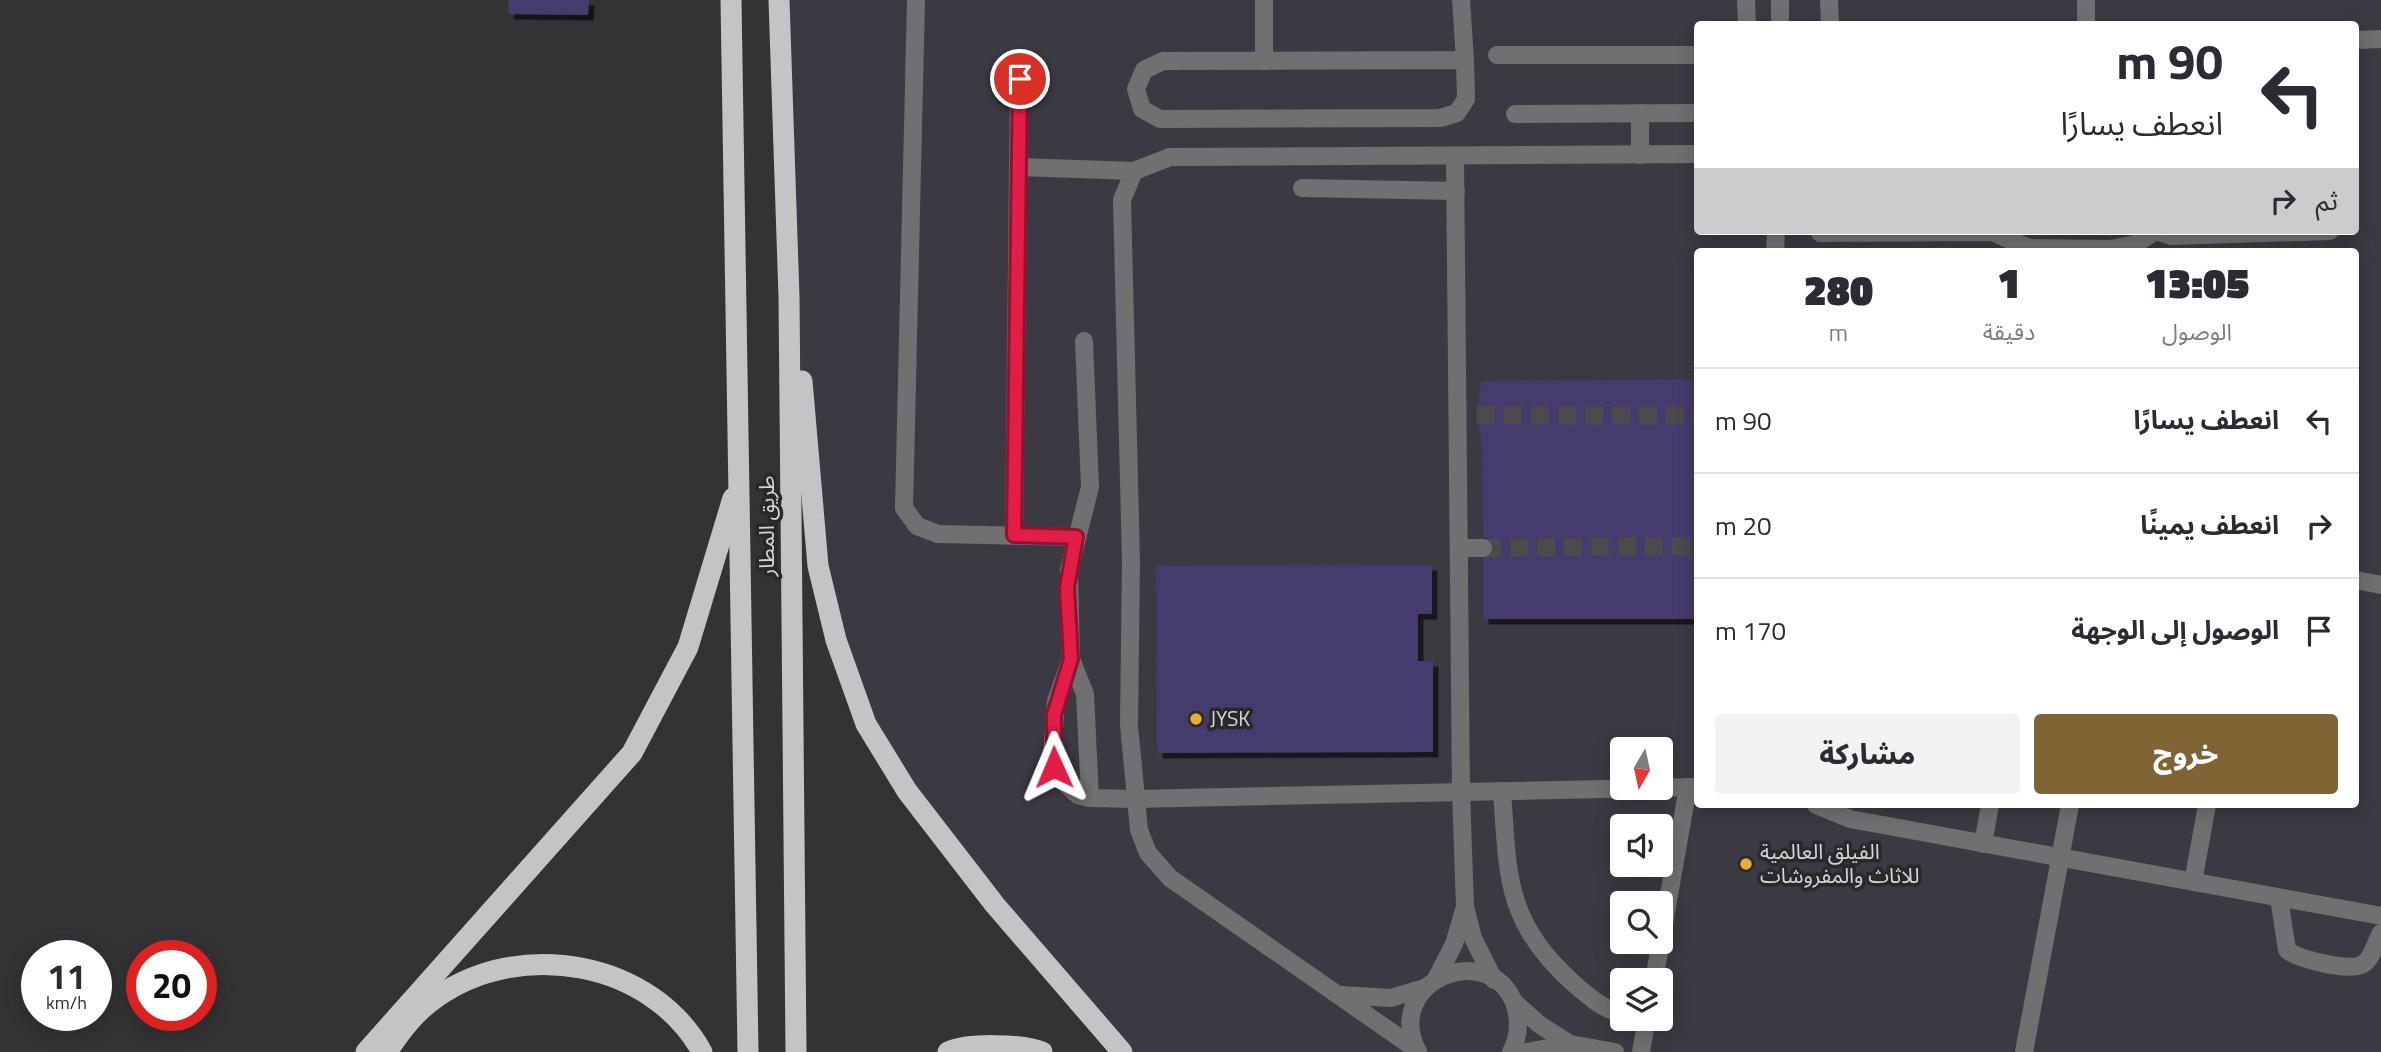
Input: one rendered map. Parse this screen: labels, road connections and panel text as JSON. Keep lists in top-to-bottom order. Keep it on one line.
{"streets":{"highway":["طريق المطار"]},"places":["JYSK","الفيلق العالمية للاثاث والمفروشات"],"north":"bottom","page":{"turn":["90 m","انعطف يسارًا"],"then":"ثم","eta":["13:05","الوصول","1","دقيقة","280","m"],"list":[{"name":"انعطف يسارًا","value":"90 m"},{"name":"انعطف يمينًا","value":"20 m"},{"name":"الوصول إلى الوجهة","value":"170 m"}],"buttons":["خروج","مشاركة"],"speed":"11 km/h","limit":"20"}}
